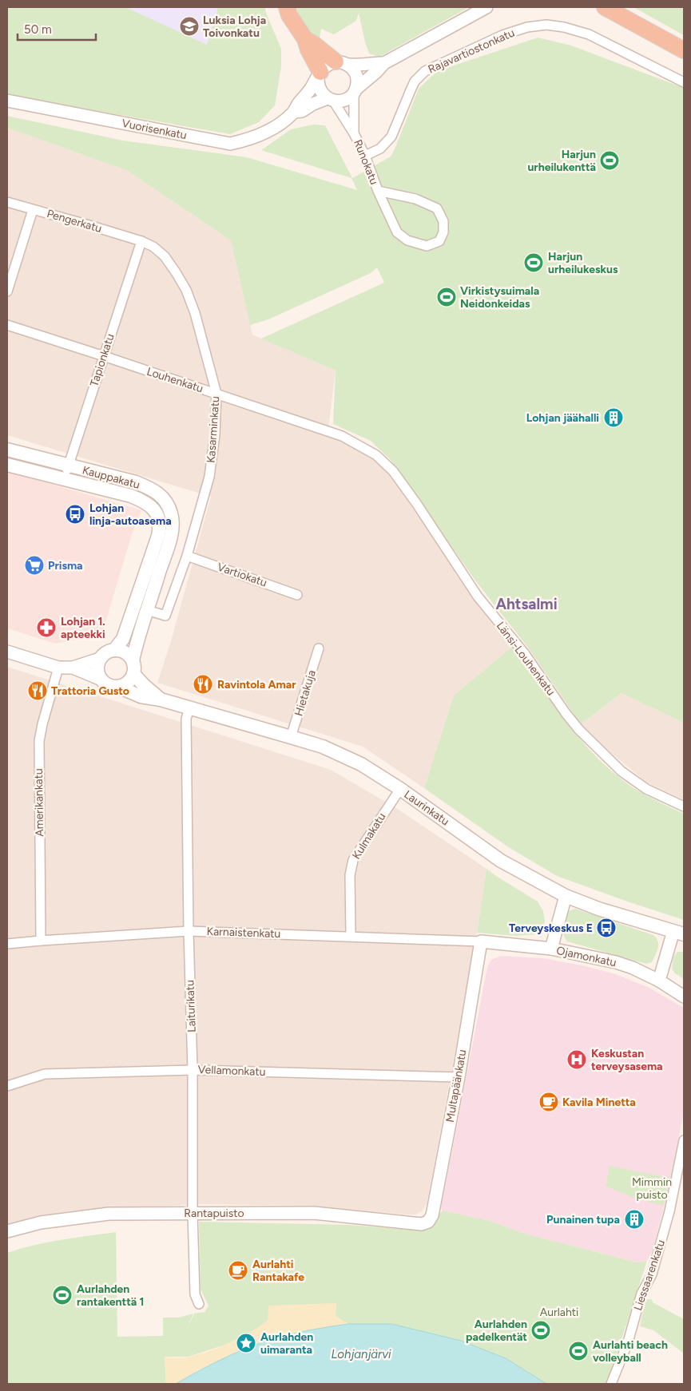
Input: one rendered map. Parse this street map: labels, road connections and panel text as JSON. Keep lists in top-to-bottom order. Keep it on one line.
{"streets":{"main road":["Kauppakatu","Laurinkatu"],"street":["Rajavartiostonkatu","Vuorisenkatu","Runokatu","Pengerkatu","Tapionkatu","Louhenkatu","Kasarminkatu","Vartiokatu","Länsi-Louhenkatu","Hietakuja","Amerikankatu","Kulmakatu","Karnaistenkatu","Ojamonkatu","Laiturikatu","Vellamonkatu","Multapäänkatu","Rantapuisto","Liessaarenkatu"]},"crossings":[["Rajavartiostonkatu","Runokatu"],["Vuorisenkatu","Runokatu"],["Pengerkatu","Tapionkatu"],["Pengerkatu","Kasarminkatu"],["Tapionkatu","Louhenkatu"],["Tapionkatu","Kasarminkatu"],["Tapionkatu","Kauppakatu"],["Louhenkatu","Kasarminkatu"],["Louhenkatu","Länsi-Louhenkatu"],["Kasarminkatu","Kauppakatu"],["Kasarminkatu","Vartiokatu"],["Kauppakatu","Laurinkatu"],["Hietakuja","Laurinkatu"],["Amerikankatu","Karnaistenkatu"],["Laurinkatu","Kulmakatu"],["Laurinkatu","Laiturikatu"],["Kulmakatu","Karnaistenkatu"],["Karnaistenkatu","Ojamonkatu"],["Karnaistenkatu","Laiturikatu"],["Karnaistenkatu","Multapäänkatu"],["Ojamonkatu","Multapäänkatu"],["Laiturikatu","Vellamonkatu"],["Laiturikatu","Rantapuisto"],["Vellamonkatu","Multapäänkatu"],["Multapäänkatu","Rantapuisto"]],"districts":["Ahtsalmi"],"water":["Lohjanjärvi"],"parks":["Mimmin puisto","Aurlahti"],"places":{"school or university":["Luksia Lohja Toivonkatu"],"sports":["Harjun urheilukenttä","Harjun urheilukeskus","Virkistysuimala Neidonkeidas","Aurlahden rantakenttä 1","Aurlahden padelkentät","Aurlahti beach volleyball"],"building":["Lohjan jäähalli","Punainen tupa"],"bus stop":["Lohjan linja-autoasema","Terveyskeskus E"],"supermarket":["Prisma"],"pharmacy":["Lohjan 1. apteekki"],"restaurant":["Ravintola Amar","Trattoria Gusto"],"hospital":["Keskustan terveysasema"],"cafe":["Kavila Minetta","Aurlahti Rantakafe"],"place":["Aurlahden uimaranta"]},"scale_bar":"50 m"}
